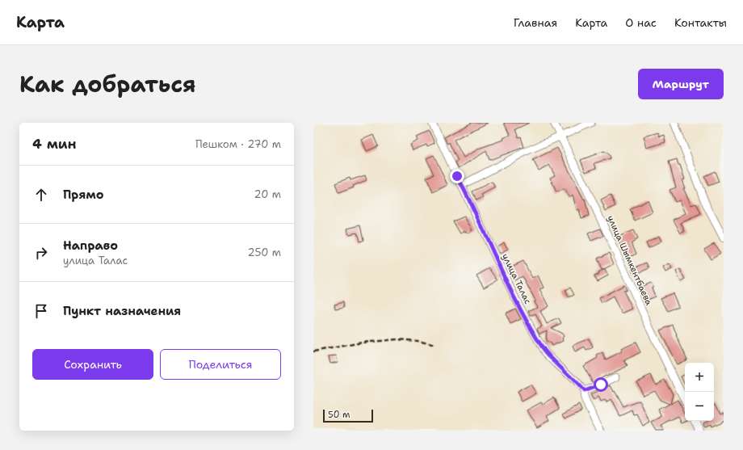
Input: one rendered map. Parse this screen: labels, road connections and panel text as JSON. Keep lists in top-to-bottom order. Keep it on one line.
{"streets":{"street":["улица Шымкентбаева","улица Талас"]},"scale_bar":"50 m","page":{"header":"Карта","nav":["Главная","Карта","О нас","Контакты"],"title":"Как добраться","buttons":["Маршрут",["Сохранить","Поделиться"]],"heading":["4 мин","Пешком · 270 m"],"list":[["Прямо","20 m"],["Направо","улица Талас","250 m"],"Пункт назначения"],"map_buttons":["+","−"],"scale":"50 m"}}
